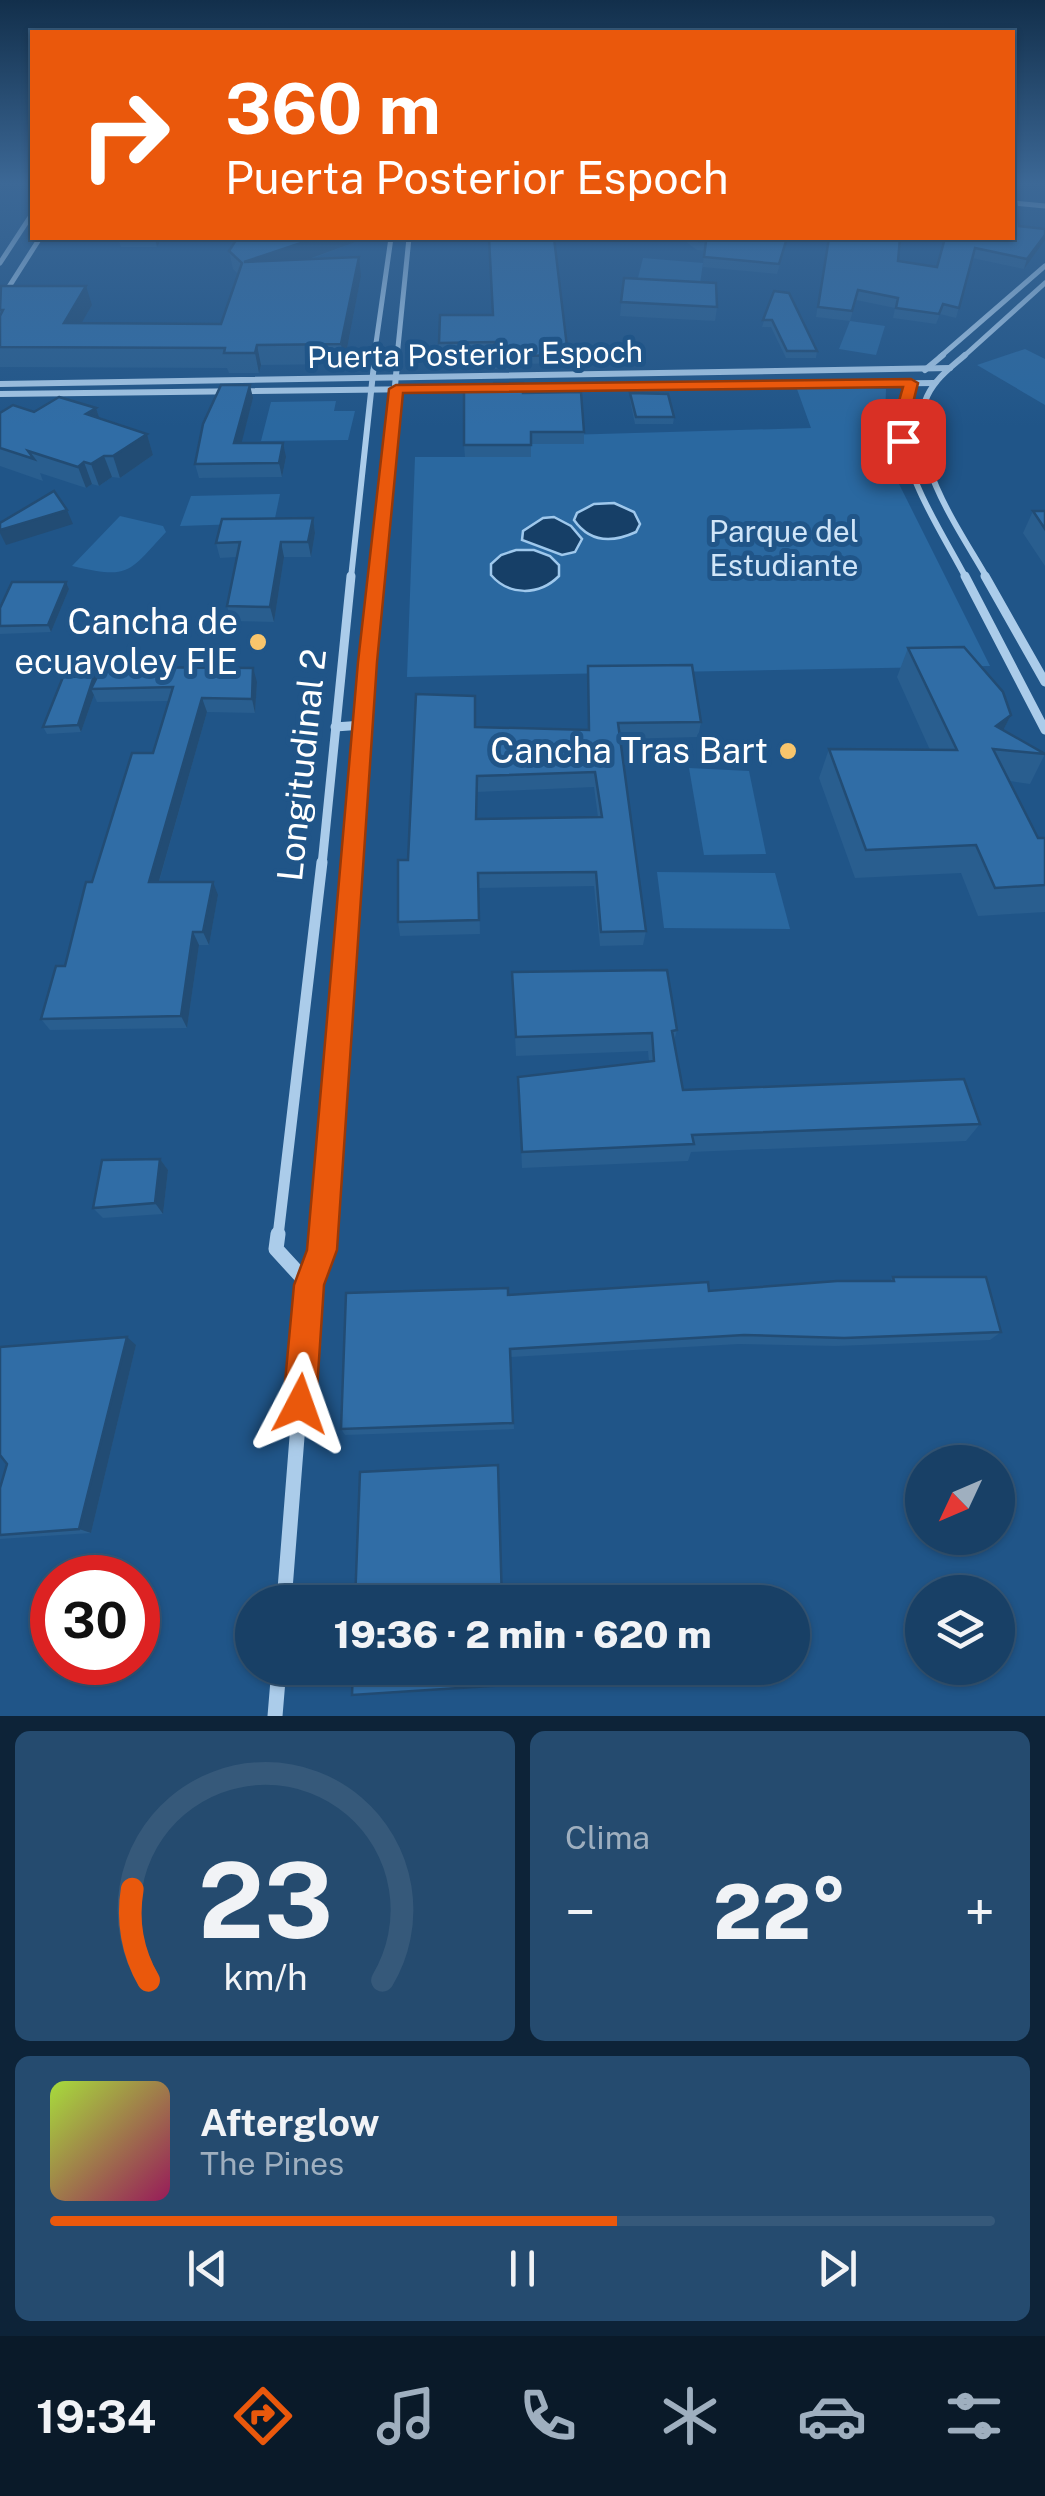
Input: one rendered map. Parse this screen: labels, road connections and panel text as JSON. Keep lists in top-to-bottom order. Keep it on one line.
{"streets":{"street":["Puerta Posterior Espoch","Longitudinal 2"]},"crossings":[["Puerta Posterior Espoch","Longitudinal 2"]],"parks":["Parque del Estudiante"],"places":["Cancha de ecuavoley FIE","Cancha Tras Bart"],"north":"bottom left","page":{"turn":["360 m","Puerta Posterior Espoch"],"limit":"30","trip":"19:36 · 2 min · 620 m","tile":"Clima","heat":["−","22°","+"],"song":["Afterglow","The Pines"],"tabs":"19:34","gauge":["23","km/h"]}}
